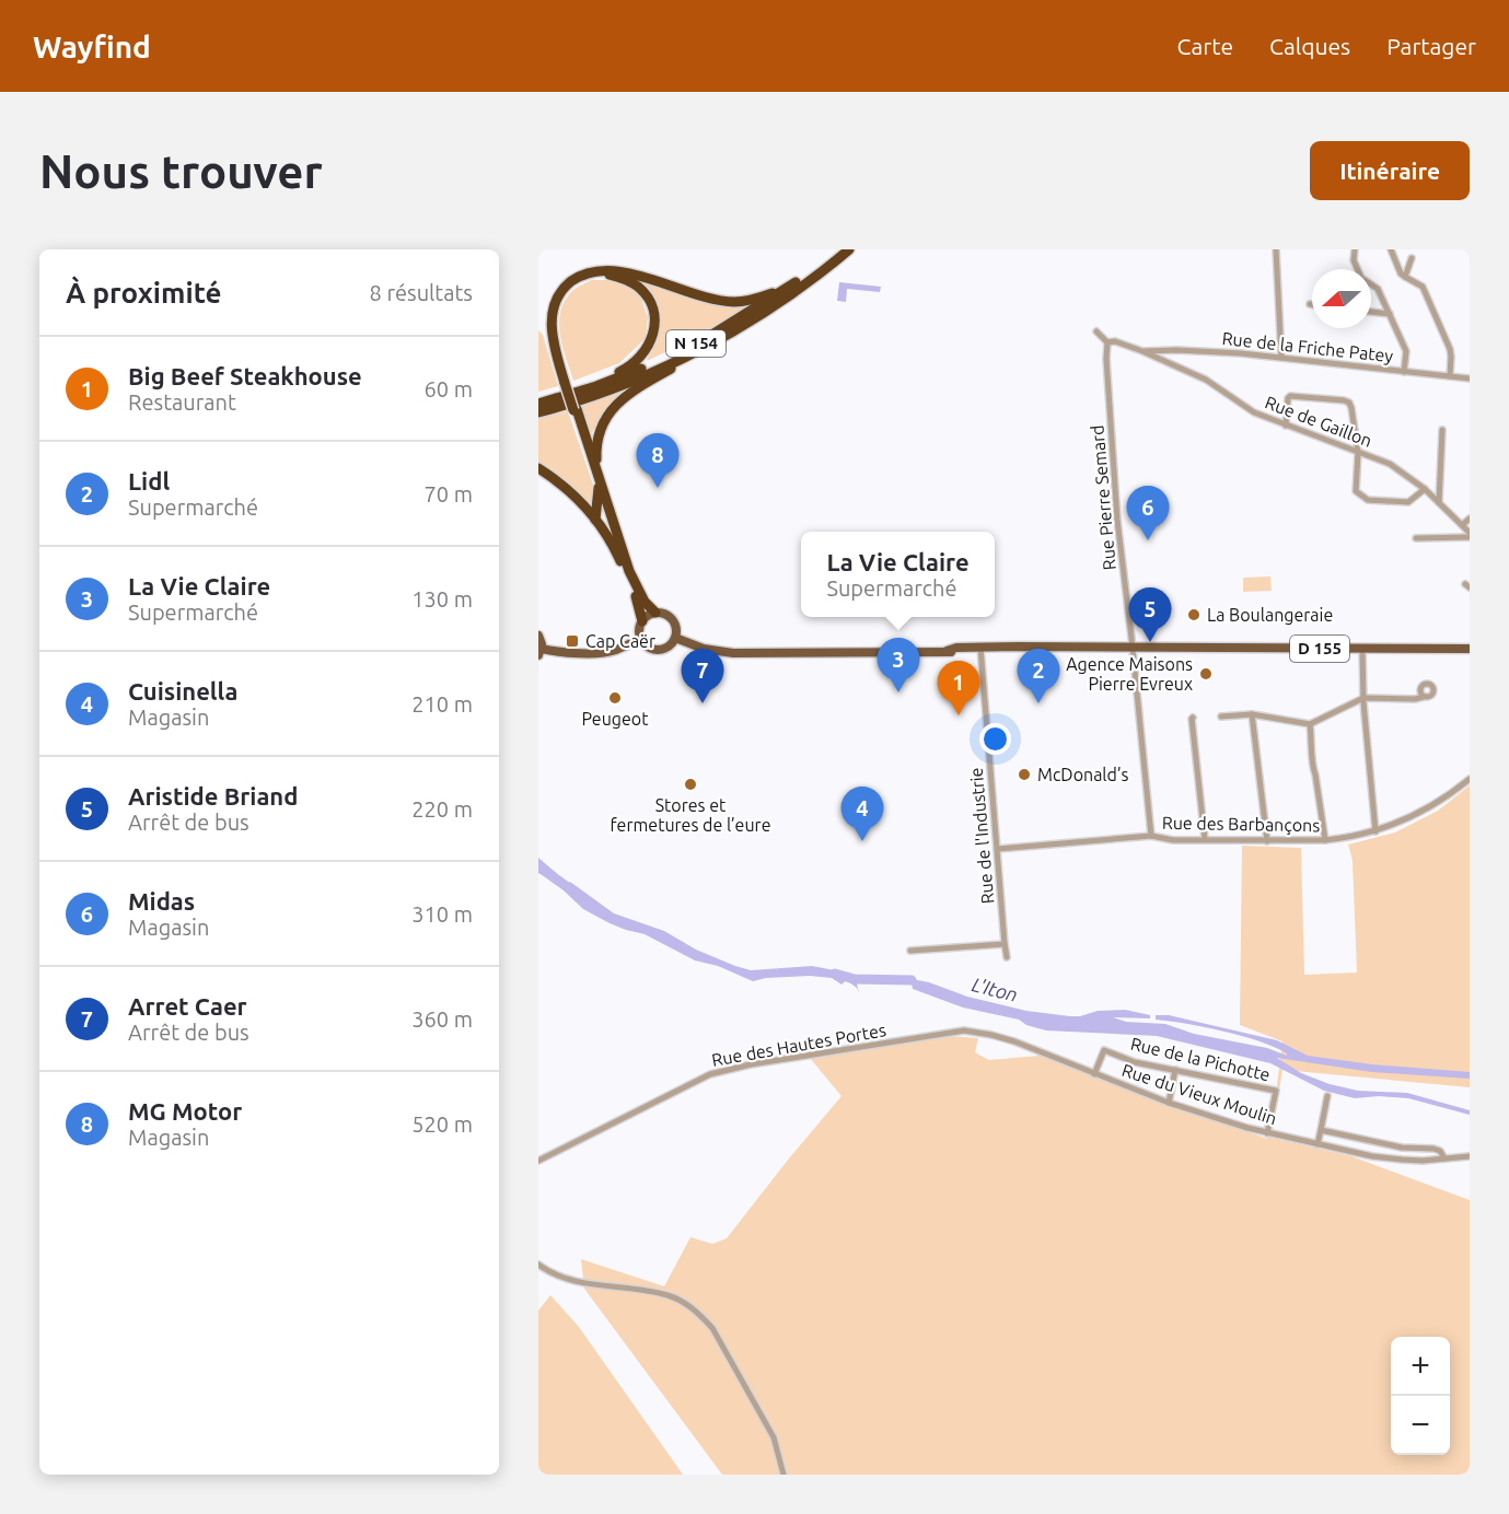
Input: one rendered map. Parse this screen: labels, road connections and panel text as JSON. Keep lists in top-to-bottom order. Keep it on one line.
{"streets":{"highway":["N 154"],"main road":["D 155"],"street":["Rue de la Friche Patey","Rue de Gaillon","Rue Pierre Semard","Rue des Barbançons","Rue de l'Industrie","Rue des Hautes Portes","Rue de la Pichotte","Rue du Vieux Moulin"]},"crossings":[["Rue de la Friche Patey","Rue de Gaillon"],["Rue de Gaillon","Rue Pierre Semard"],["Rue Pierre Semard","D 155"],["Rue Pierre Semard","Rue des Barbançons"],["D 155","Rue de l'Industrie"],["Rue des Barbançons","Rue de l'Industrie"],["Rue des Hautes Portes","Rue du Vieux Moulin"],["Rue de la Pichotte","Rue du Vieux Moulin"]],"water":["L'Iton"],"places":{"other":["La Boulangeraie","Agence Maisons Pierre Evreux","Peugeot","McDonald’s","Stores et fermetures de l’eure"],"transit":["Cap Caër"]},"north":"left","page":{"header":"Wayfind","nav":["Carte","Calques","Partager"],"buttons":"Itinéraire","title":"Nous trouver","heading":["À proximité","8 résultats"],"list":[{"mark":"1","name":"Big Beef Steakhouse","note":"Restaurant","value":"60 m"},{"mark":"2","name":"Lidl","note":"Supermarché","value":"70 m"},{"mark":"3","name":"La Vie Claire","note":"Supermarché","value":"130 m"},{"mark":"4","name":"Cuisinella","note":"Magasin","value":"210 m"},{"mark":"5","name":"Aristide Briand","note":"Arrêt de bus","value":"220 m"},{"mark":"6","name":"Midas","note":"Magasin","value":"310 m"},{"mark":"7","name":"Arret Caer","note":"Arrêt de bus","value":"360 m"},{"mark":"8","name":"MG Motor","note":"Magasin","value":"520 m"}],"pins":["8","6","5","3","2","7","1","4"],"popup":["La Vie Claire","Supermarché"],"map_buttons":["+","−"]}}
